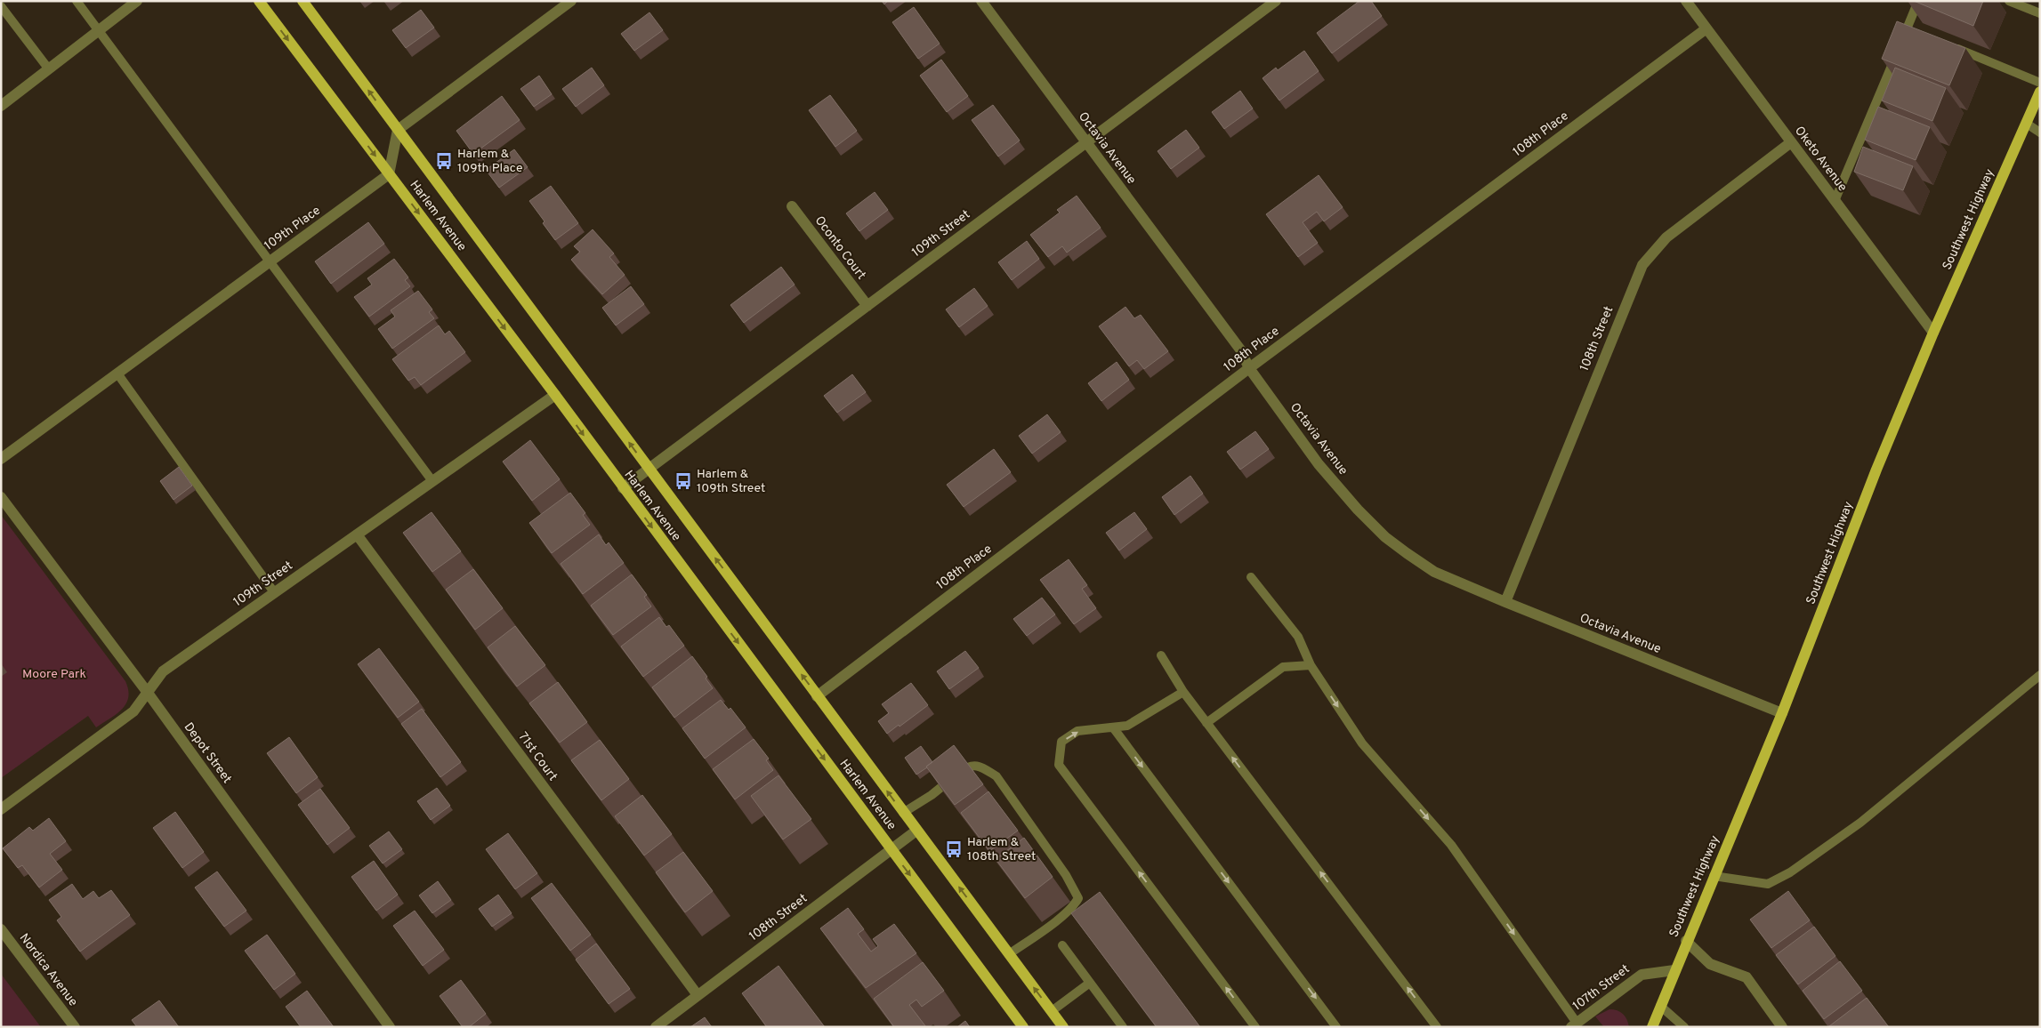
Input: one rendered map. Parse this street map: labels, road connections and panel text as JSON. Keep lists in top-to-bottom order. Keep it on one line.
{"streets":{"main road":["Harlem Avenue","Southwest Highway"],"street":["108th Place","Octavia Avenue","Oketo Avenue","109th Place","109th Street","Oconto Court","108th Street","Depot Street","71st Court","Nordica Avenue","107th Street"]},"crossings":[["108th Place","Octavia Avenue"],["108th Place","Oketo Avenue"],["108th Place","Harlem Avenue"],["Octavia Avenue","Southwest Highway"],["Octavia Avenue","109th Street"],["Octavia Avenue","108th Street"],["Oketo Avenue","Southwest Highway"],["Oketo Avenue","108th Street"],["Harlem Avenue","109th Place"],["Harlem Avenue","109th Street"],["Harlem Avenue","108th Street"],["Southwest Highway","107th Street"],["109th Street","Oconto Court"],["109th Street","Depot Street"],["109th Street","71st Court"],["108th Street","71st Court"]],"parks":["Moore Park"],"places":{"bus stop":["Harlem & 109th Place","Harlem & 109th Street","Harlem & 108th Street"]}}
